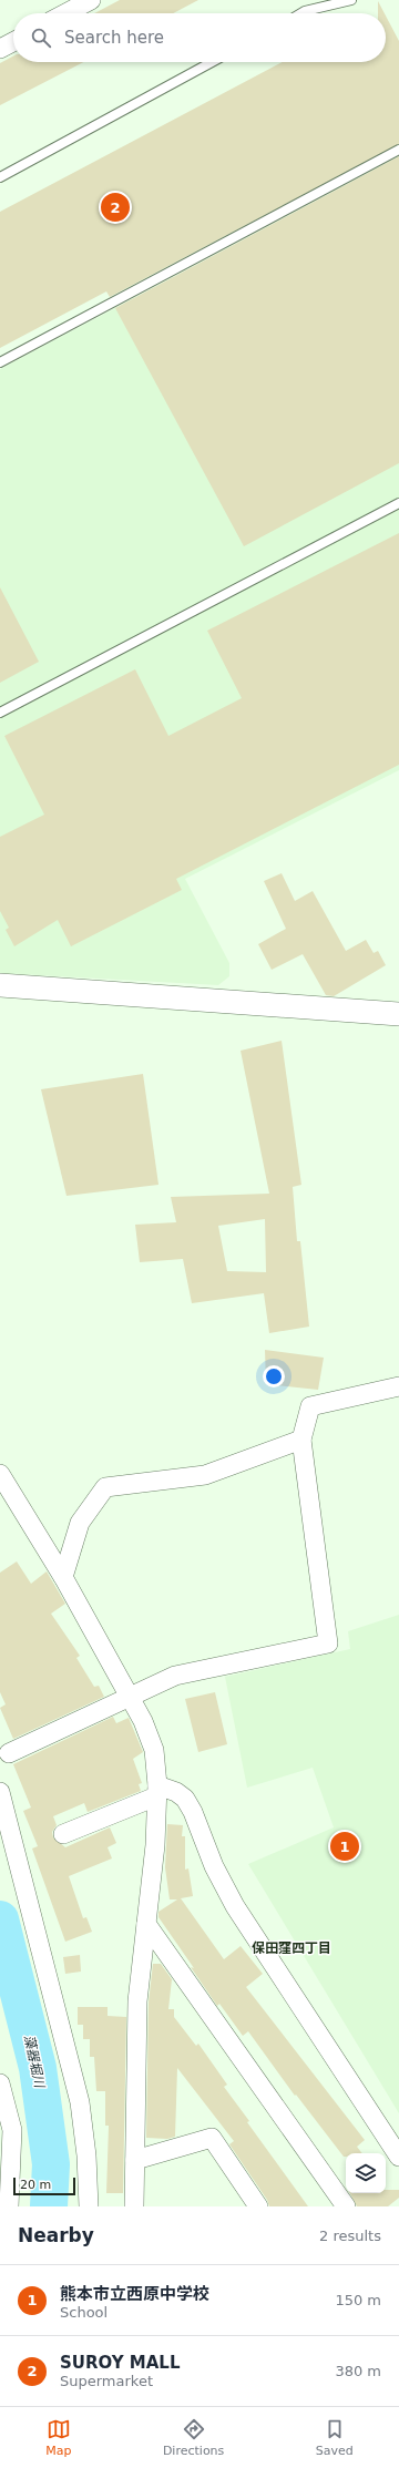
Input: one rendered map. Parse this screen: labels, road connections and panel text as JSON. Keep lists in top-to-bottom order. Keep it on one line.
{"districts":["保田窪四丁目"],"water":["藻器堀川"],"scale_bar":"20 m","page":{"search":"Search here","pins":["2","1"],"scale":"20 m","heading":["Nearby","2 results"],"list":[{"mark":"1","name":"熊本市立西原中学校","note":"School","value":"150 m"},{"mark":"2","name":"SUROY MALL","note":"Supermarket","value":"380 m"}],"nav":["Map","Directions","Saved"]}}
